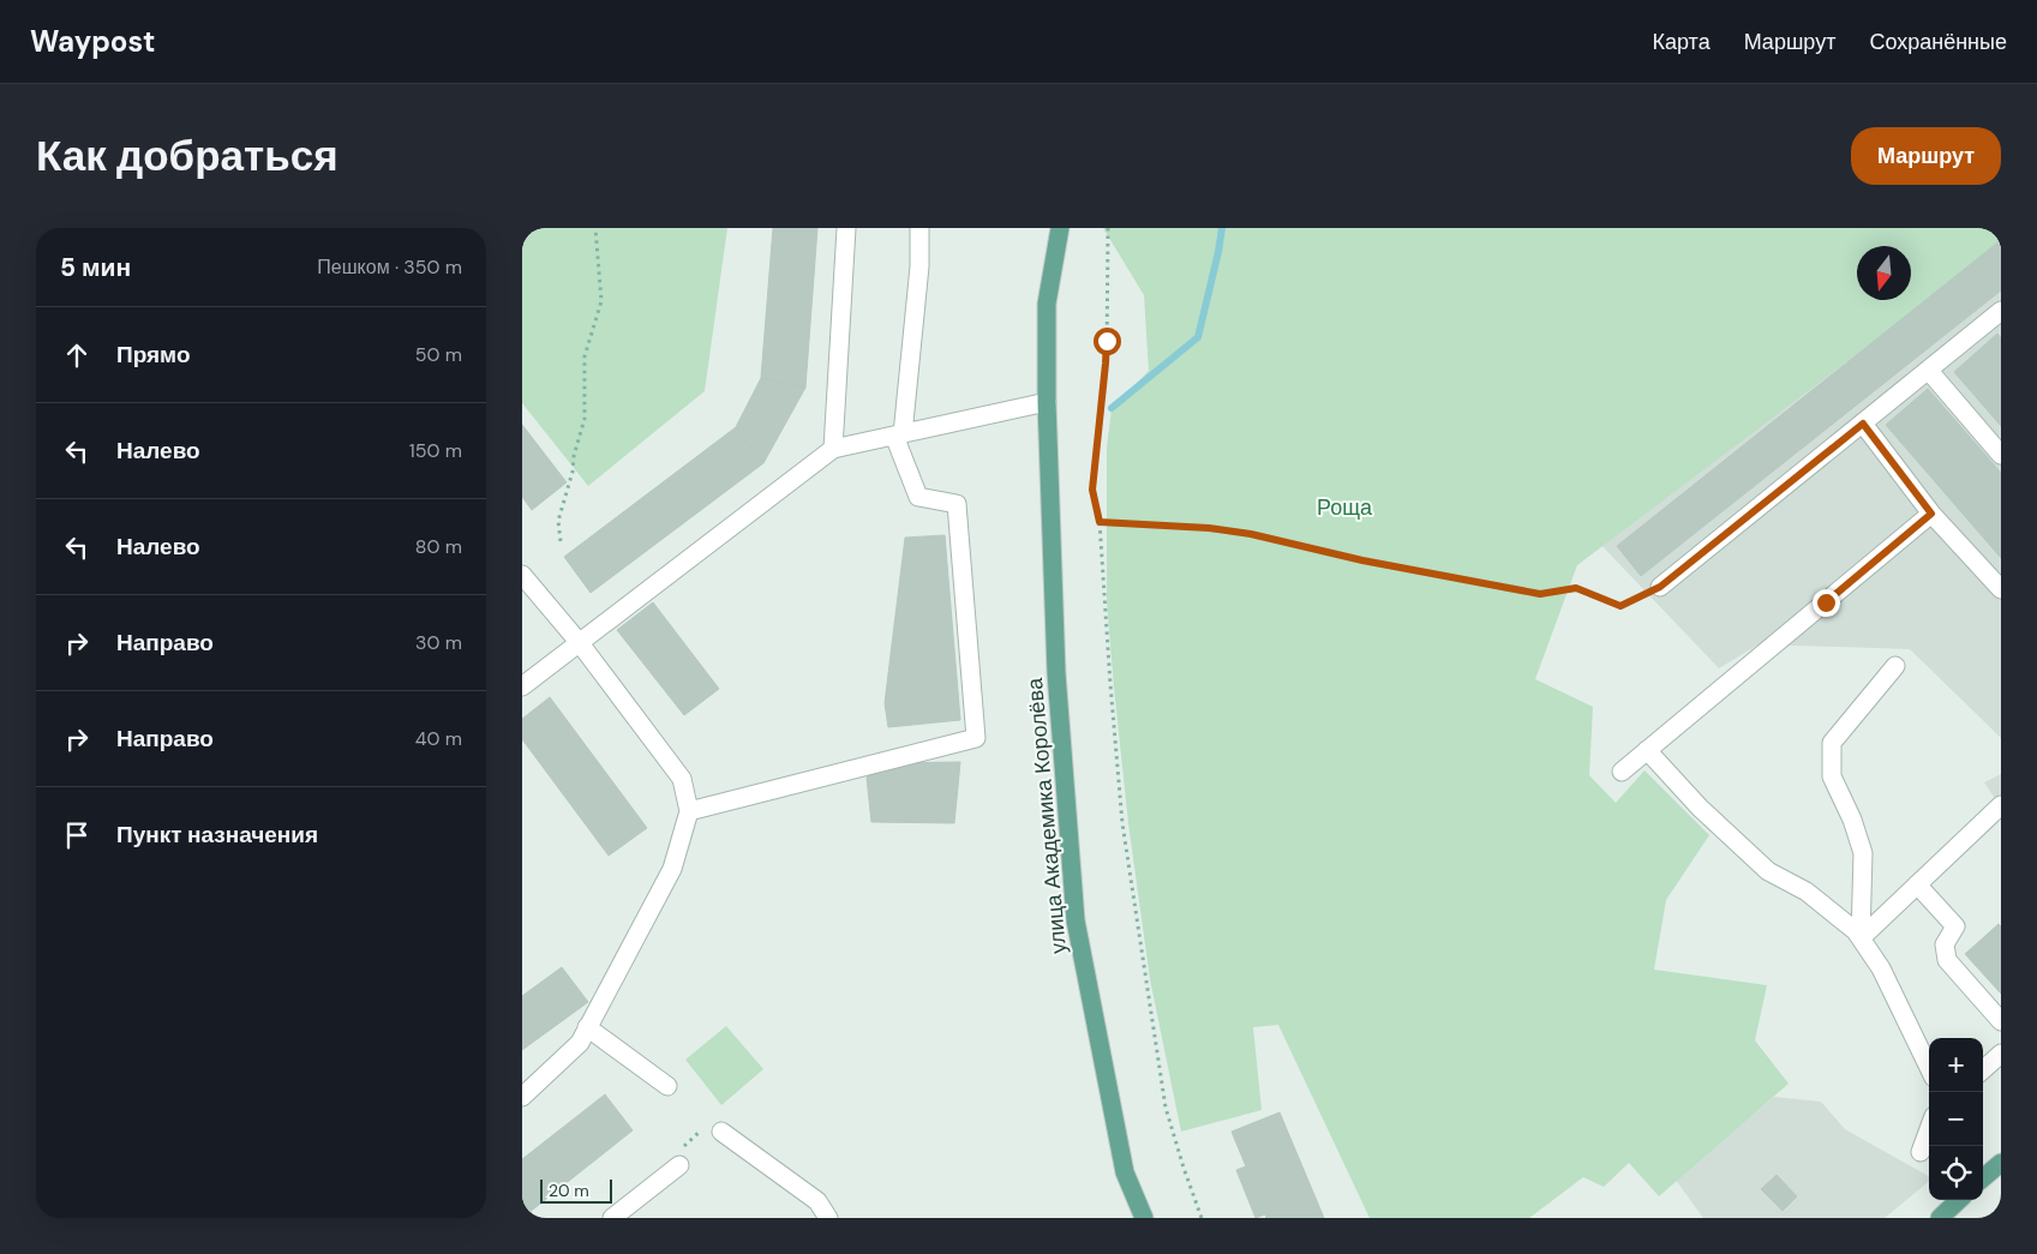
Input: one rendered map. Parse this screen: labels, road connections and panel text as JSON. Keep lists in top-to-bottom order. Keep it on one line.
{"streets":{"main road":["улица Академика Королёва"]},"parks":["Роща"],"scale_bar":"20 m","north":"bottom","page":{"header":"Waypost","nav":["Карта","Маршрут","Сохранённые"],"buttons":"Маршрут","title":"Как добраться","heading":["5 мин","Пешком · 350 m"],"list":[["Прямо","50 m"],["Налево","150 m"],["Налево","80 m"],["Направо","30 m"],["Направо","40 m"],"Пункт назначения"],"map_buttons":["+","−"],"scale":"20 m"}}
